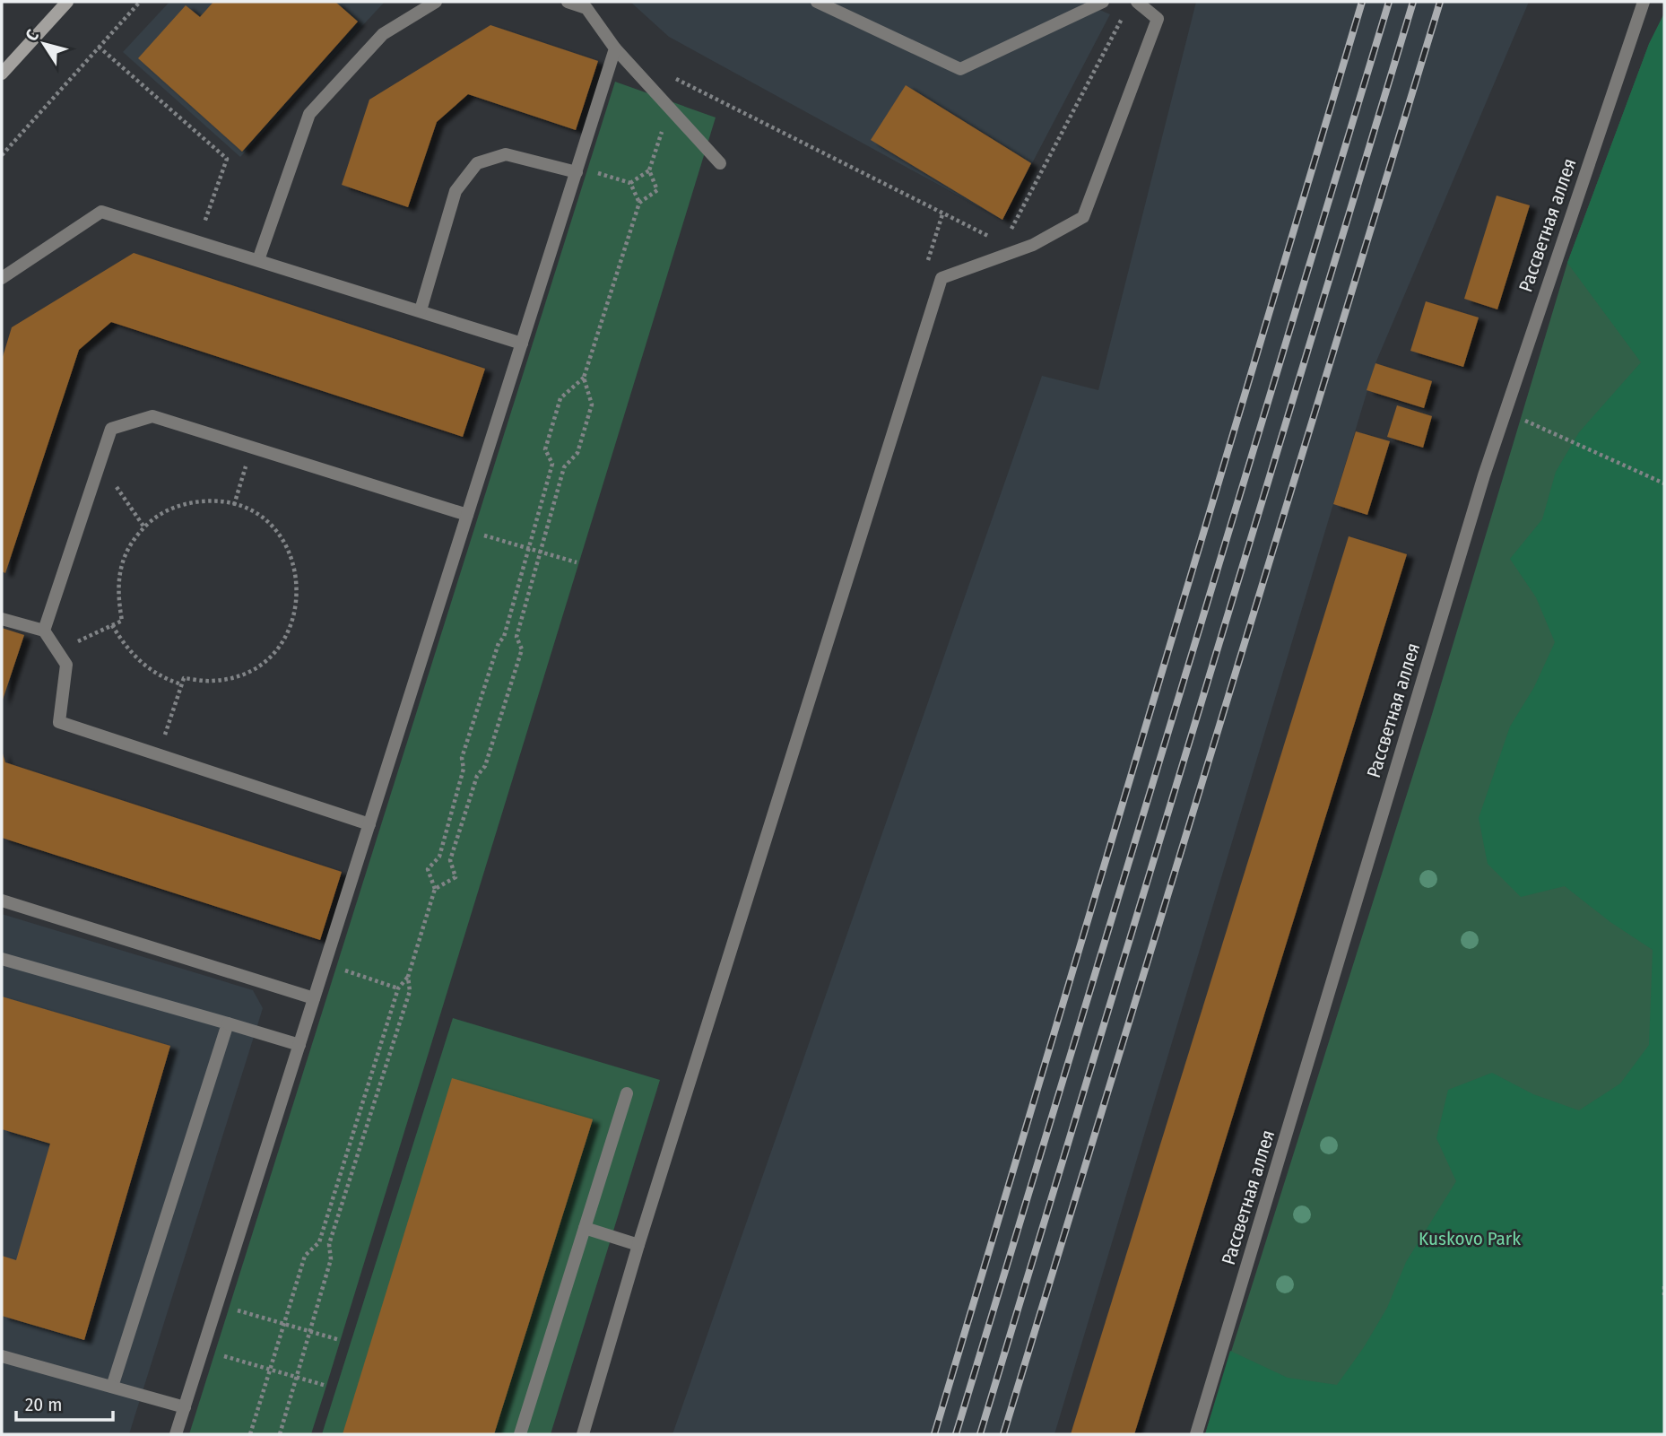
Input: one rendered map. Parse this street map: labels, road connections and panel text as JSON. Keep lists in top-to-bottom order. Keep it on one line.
{"streets":{"street":["Рассветная аллея"]},"parks":["Kuskovo Park"],"scale_bar":"20 m","north":"top left"}
